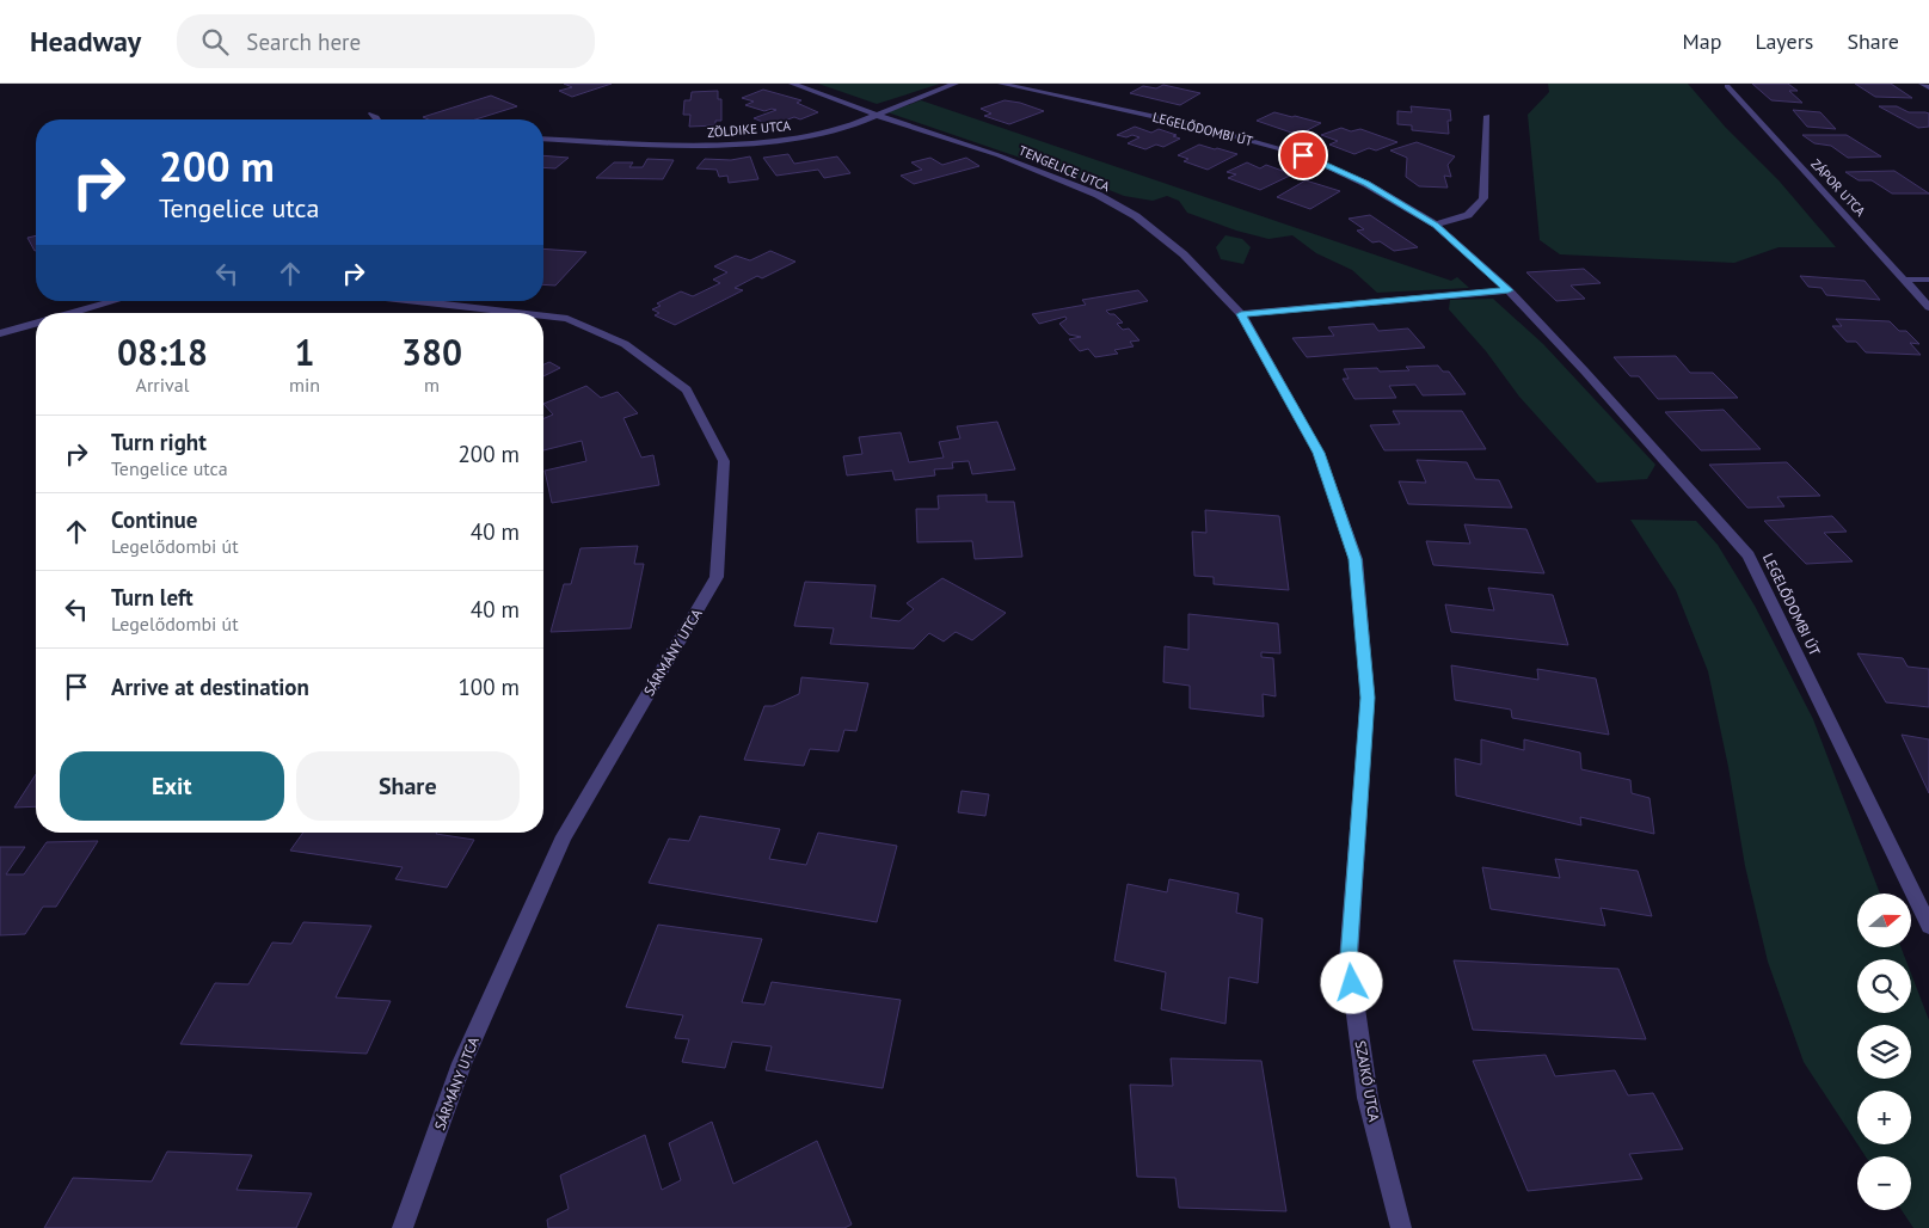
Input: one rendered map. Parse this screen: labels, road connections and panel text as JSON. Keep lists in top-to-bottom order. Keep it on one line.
{"streets":{"street":["ZÖLDIKE UTCA","LEGELŐDOMBI ÚT","TENGELICE UTCA","ZÁPOR UTCA","SÁRMÁNY UTCA","SZAJKÓ UTCA"]},"crossings":[["ZÖLDIKE UTCA","TENGELICE UTCA"],["TENGELICE UTCA","SZAJKÓ UTCA"]],"north":"right","page":{"header":"Headway","search":"Search here","nav":["Map","Layers","Share"],"turn":["200 m","Tengelice utca"],"eta":["08:18","Arrival","1","min","380","m"],"list":[{"name":"Turn right","note":"Tengelice utca","value":"200 m"},{"name":"Continue","note":"Legelődombi út","value":"40 m"},{"name":"Turn left","note":"Legelődombi út","value":"40 m"},{"name":"Arrive at destination","value":"100 m"}],"buttons":["Exit","Share"],"map_buttons":["+","−"]}}
